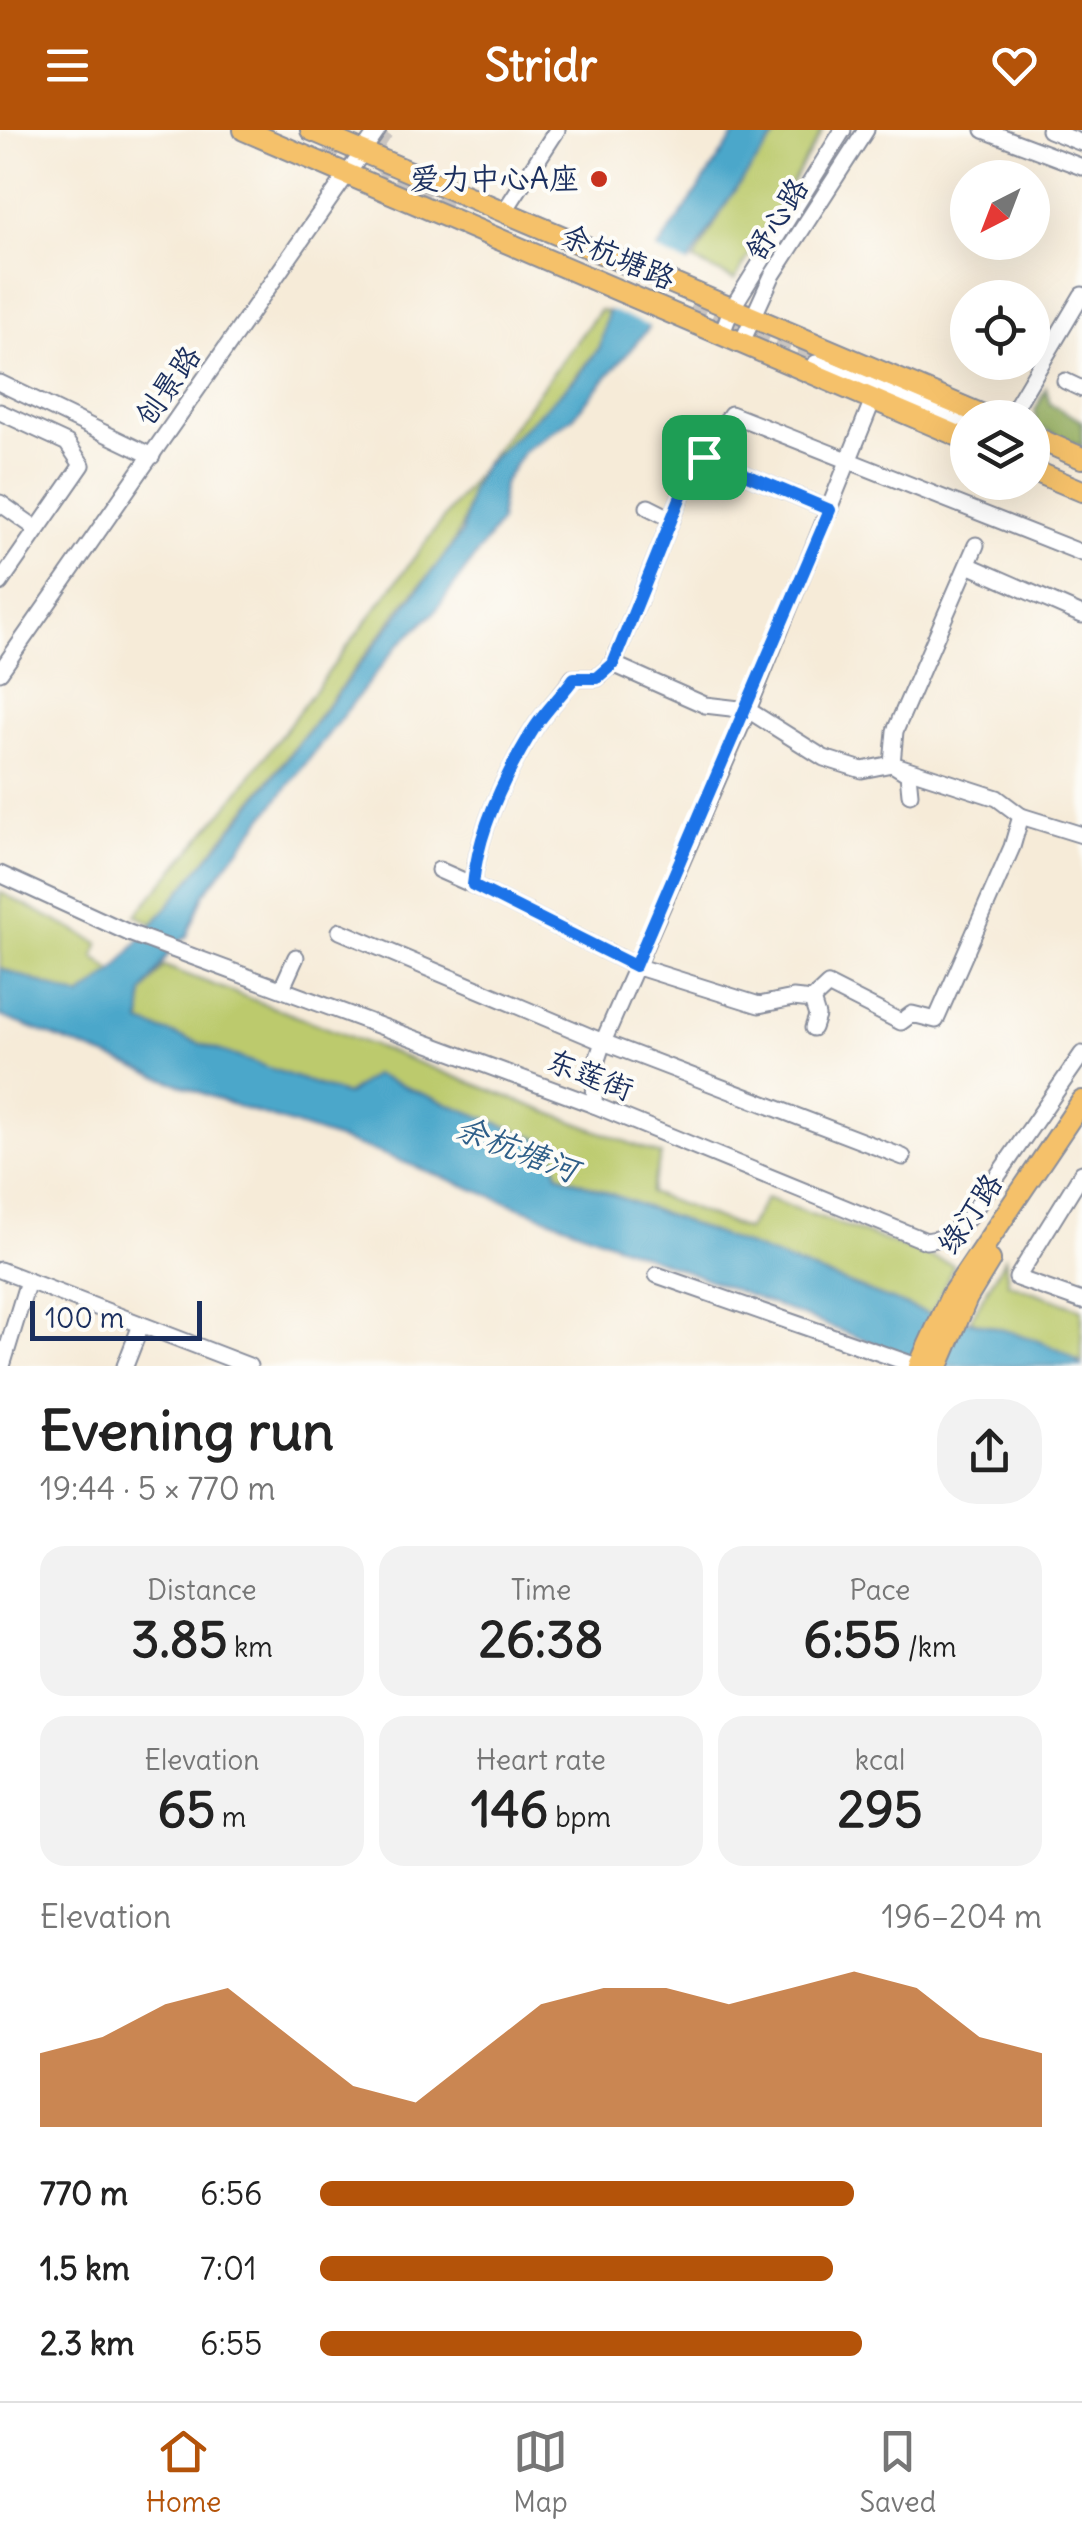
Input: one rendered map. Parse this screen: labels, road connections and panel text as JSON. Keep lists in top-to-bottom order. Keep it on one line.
{"streets":{"main road":["余杭塘路","绿汀路"],"street":["舒心路","创景路","东莲街"]},"crossings":[["舒心路","余杭塘路"],["余杭塘路","创景路"]],"water":["余杭塘河"],"places":["爱力中心A座"],"scale_bar":"100 m","north":"bottom left","page":{"header":"Stridr","scale":"100 m","heading":["Evening run","19:44 · 5 × 770 m"],"stats":[["Distance","3.85 km"],["Time","26:38"],["Pace","6:55 /km"],["Elevation","65 m"],["Heart rate","146 bpm"],["kcal","295"]],"chart":["Elevation","196–204 m"],"list":[{"name":"770 m","note":"6:56"},{"name":"1.5 km","note":"7:01"},{"name":"2.3 km","note":"6:55"}],"tabs":["Home","Map","Saved"]}}
